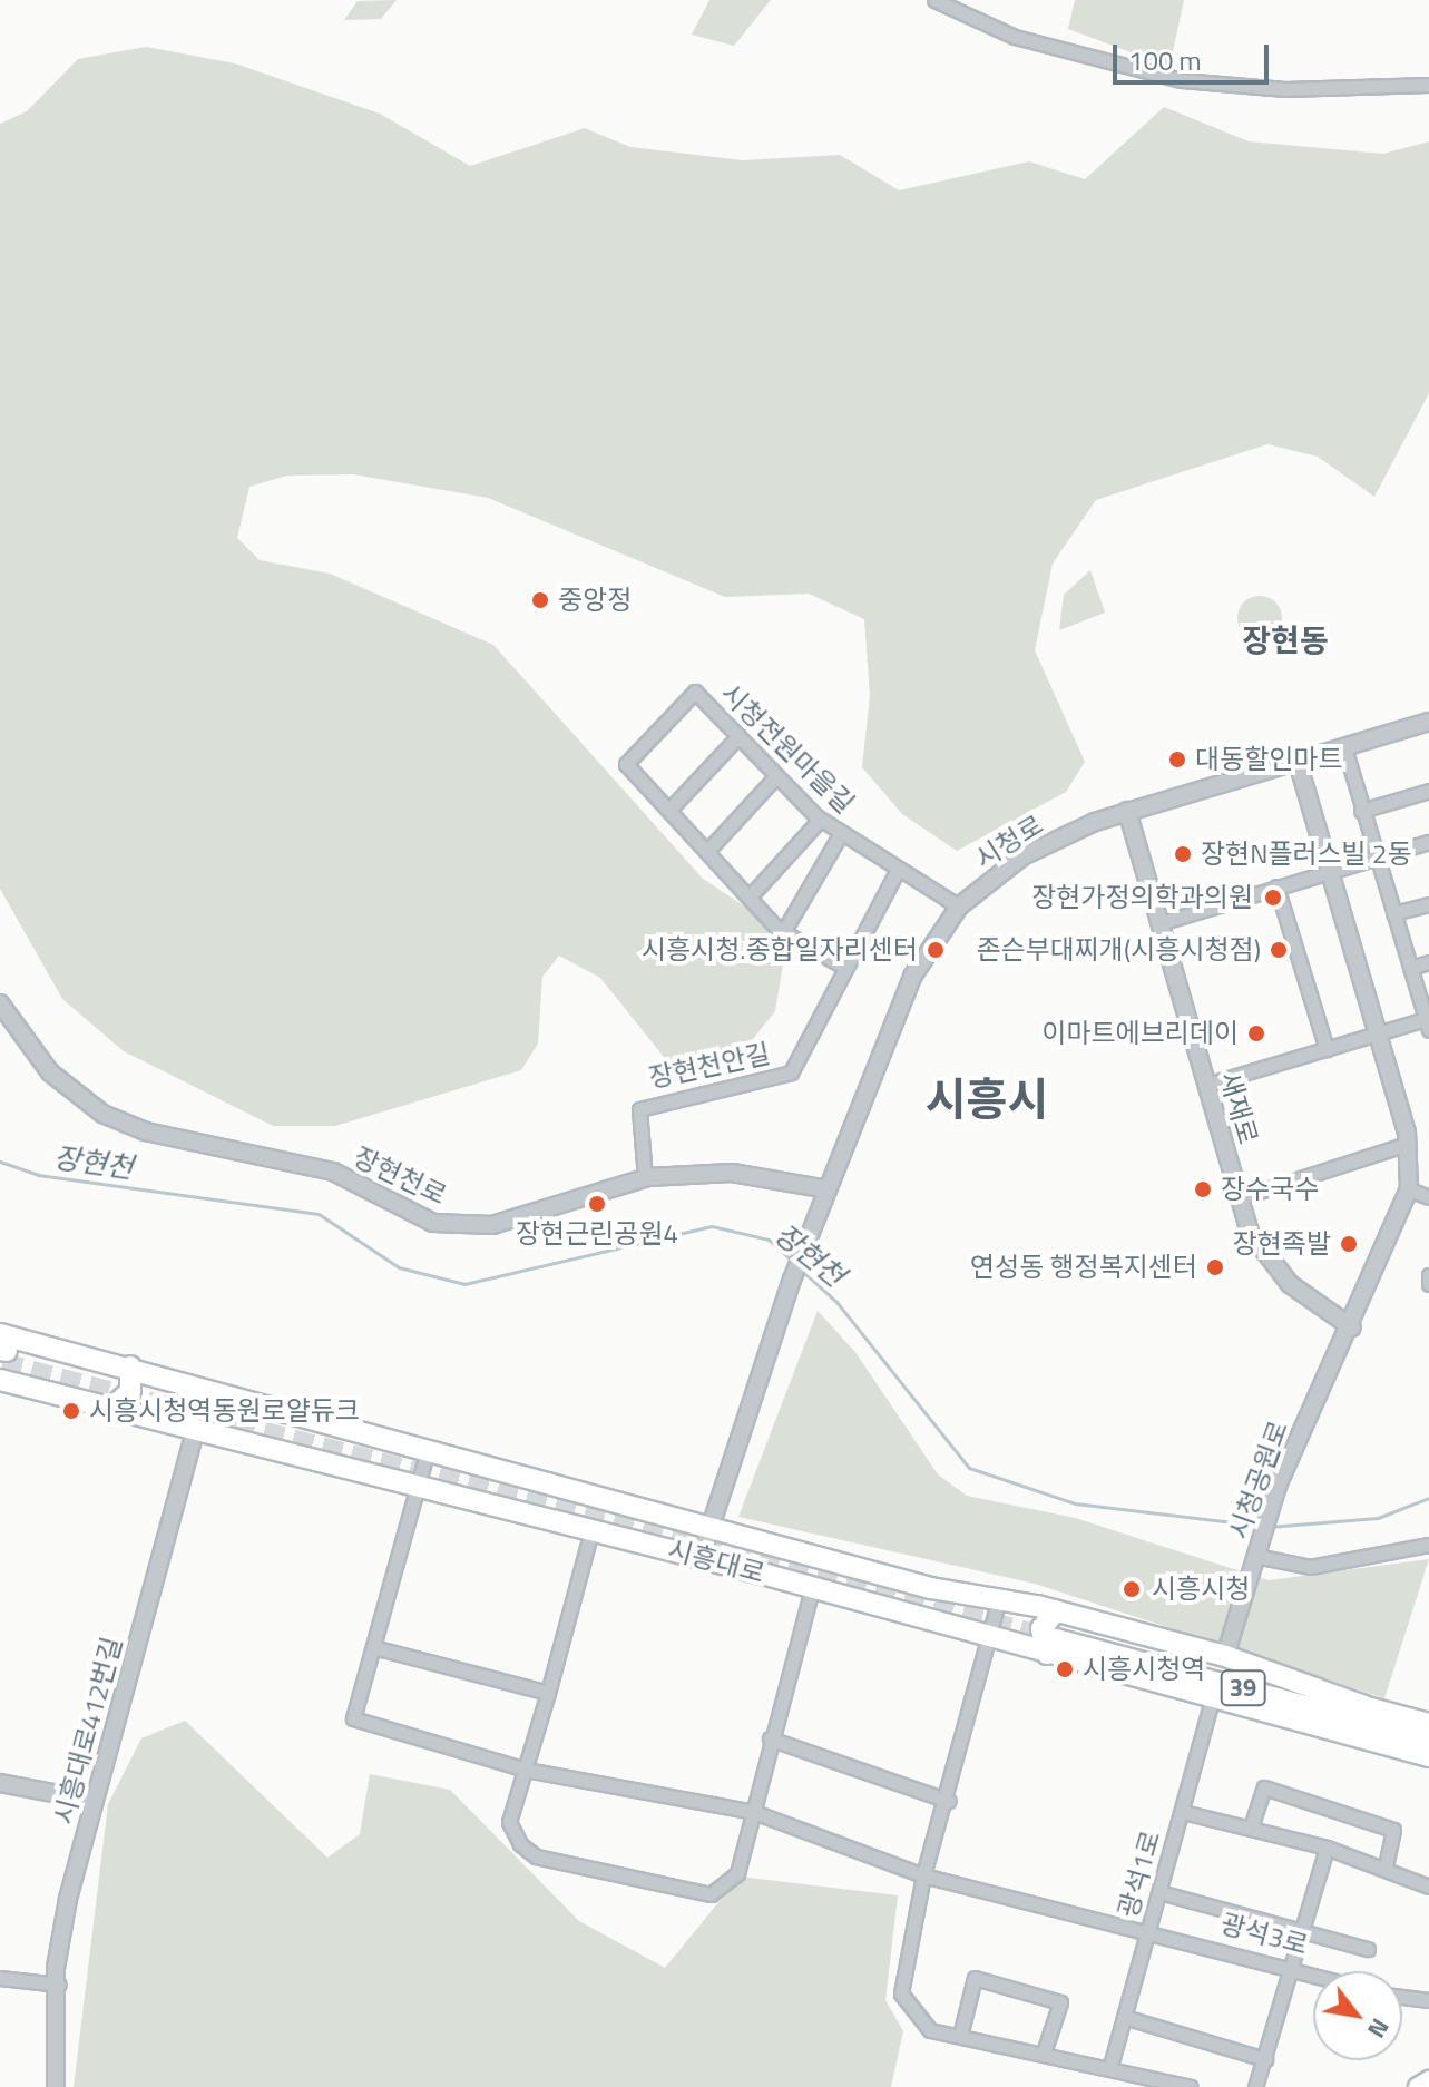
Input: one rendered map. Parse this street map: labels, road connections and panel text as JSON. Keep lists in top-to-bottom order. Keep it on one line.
{"streets":{"main road":["시흥대로","39"],"street":["시청전원마을길","시청로","장현천안길","새재로","장현천로","시청공원로","시흥대로412번길","광석1로","광석3로"]},"crossings":[["시청전원마을길","시청로"],["시청전원마을길","장현천안길"],["시청로","새재로"],["시청로","장현천로"],["시청로","시흥대로"],["장현천안길","장현천로"],["새재로","시청공원로"],["시청공원로","시흥대로"],["시흥대로","시흥대로412번길"],["시흥대로","광석1로"],["광석1로","광석3로"]],"districts":["장현동","시흥시"],"water":["장현천"],"places":["중앙정","대동할인마트","장현N플러스빌 2동","장현가정의학과의원","시흥시청.종합일자리센터","존슨부대찌개(시흥시청점)","이마트에브리데이","장수국수","장현근린공원4","장현족발","연성동 행정복지센터","시흥시청역동원로얄듀크","시흥시청","시흥시청역"],"scale_bar":"100 m","north":"bottom right"}
